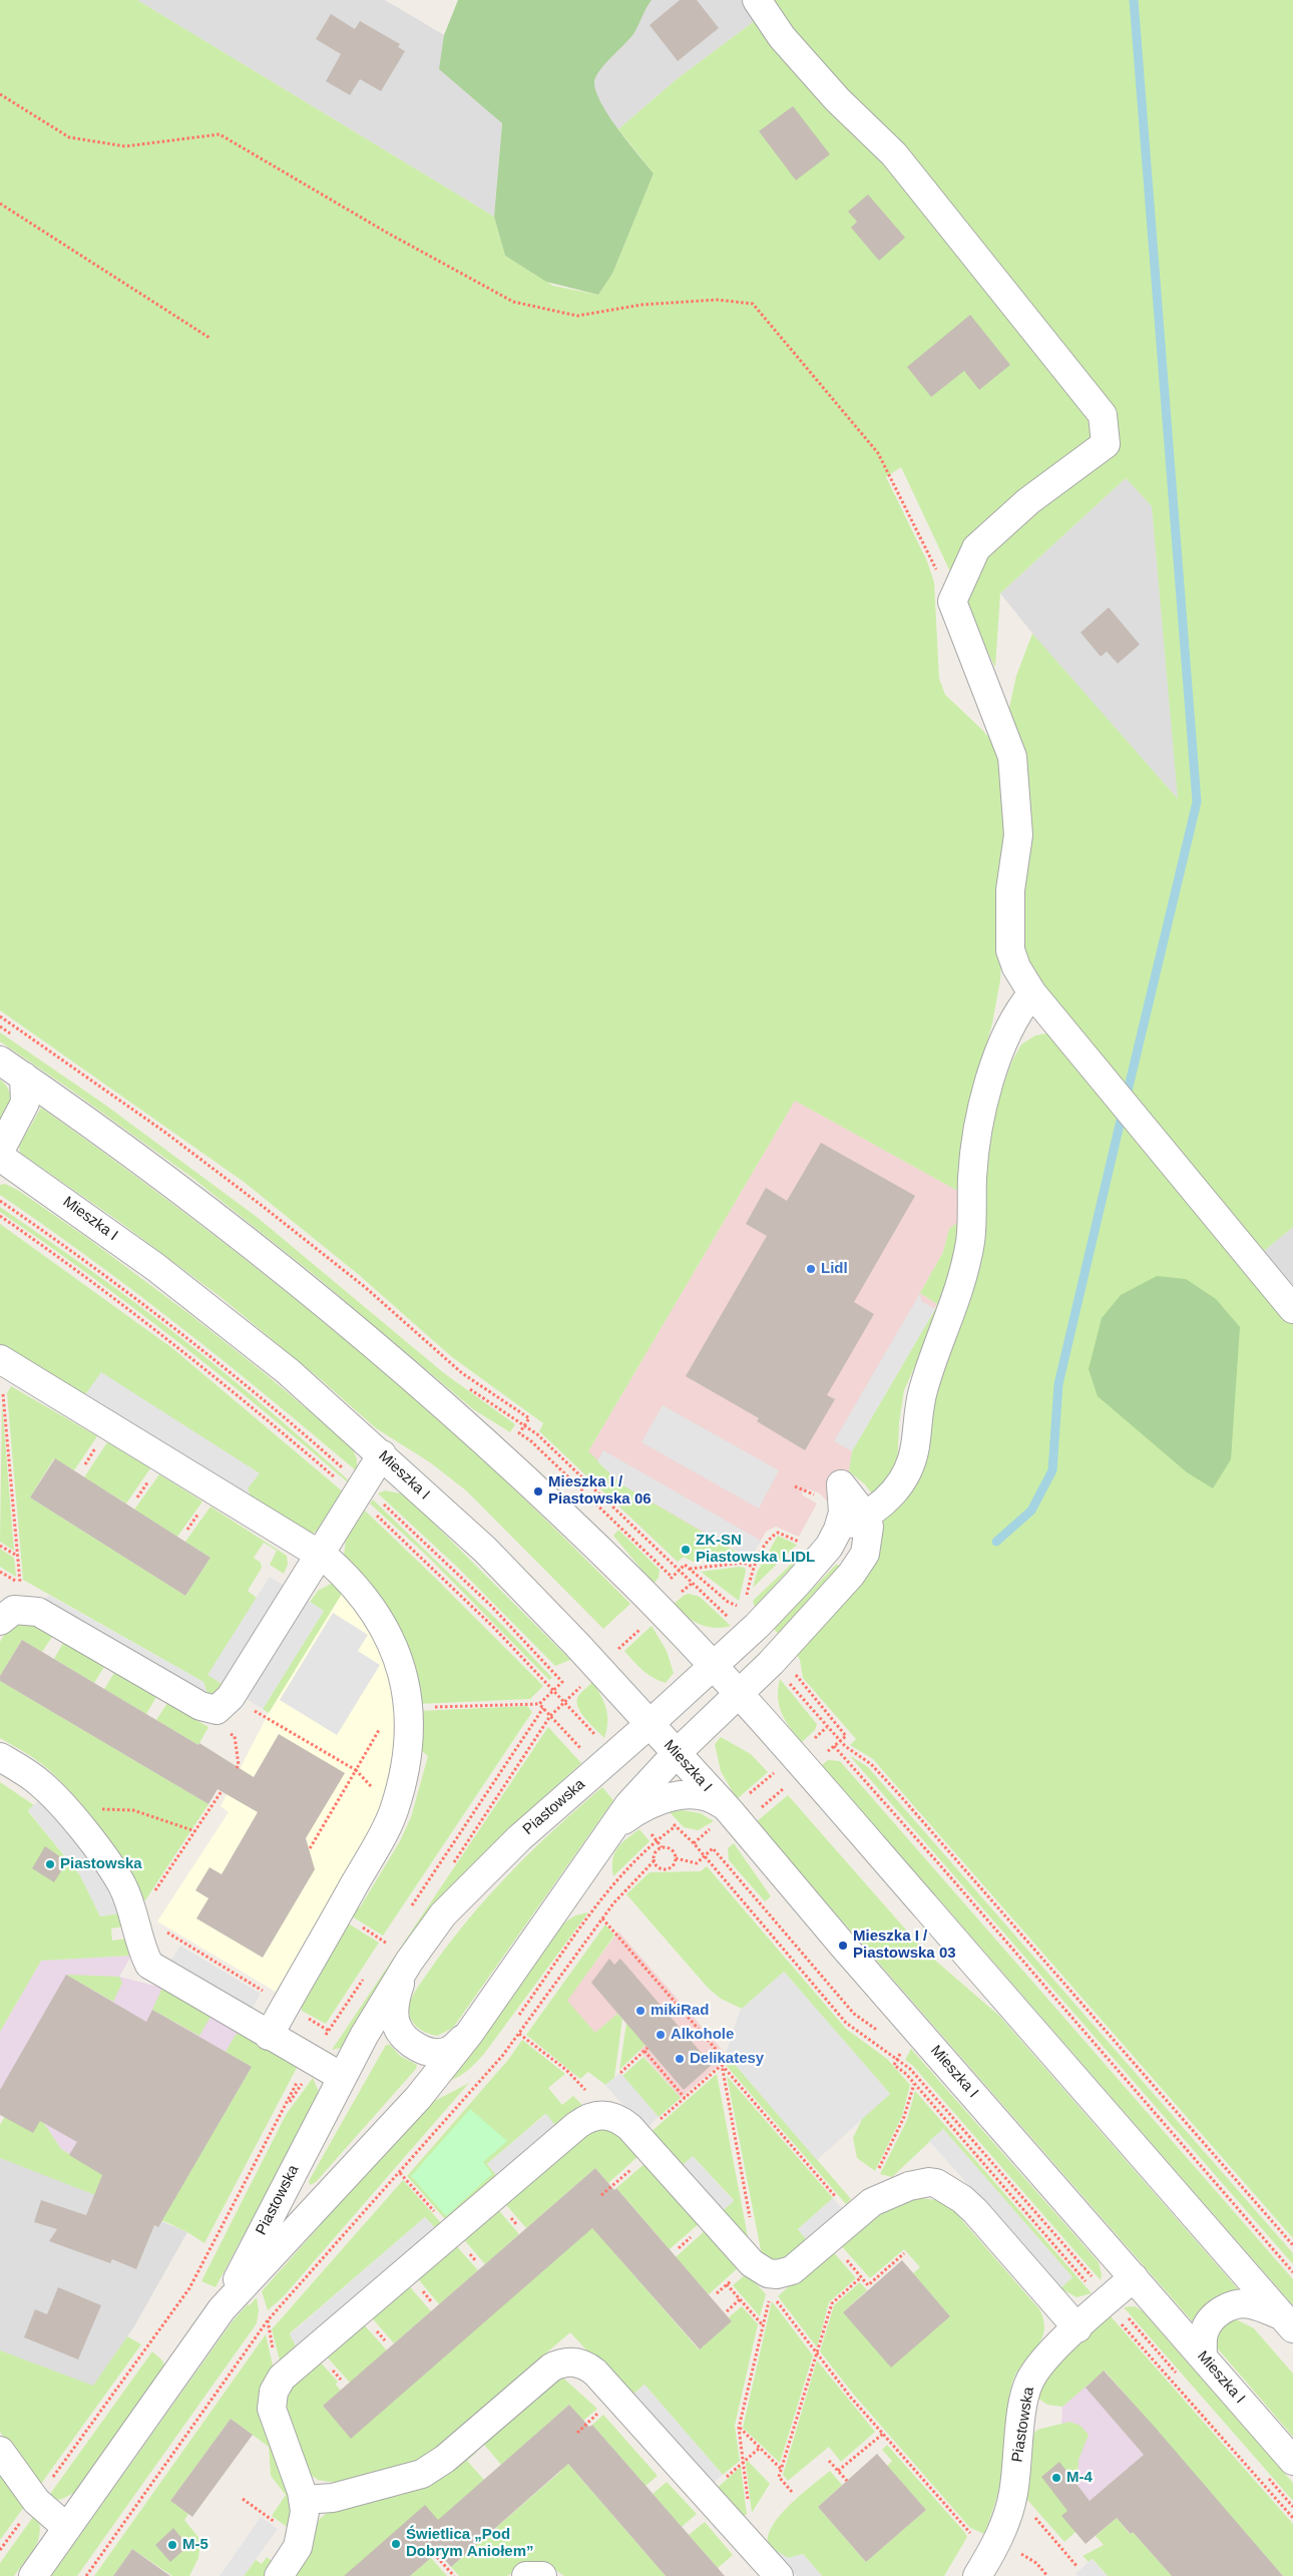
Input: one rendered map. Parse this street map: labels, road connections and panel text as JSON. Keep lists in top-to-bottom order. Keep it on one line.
{"streets":{"street":["Mieszka I","Piastowska"]},"crossings":[["Mieszka I","Piastowska"]],"places":["Lidl","Mieszka I / Piastowska 06","ZK-SN Piastowska LIDL","Piastowska","Mieszka I / Piastowska 03","mikiRad","Alkohole","Delikatesy","M-4","Świetlica „Pod Dobrym Aniołem”","M-5"]}
